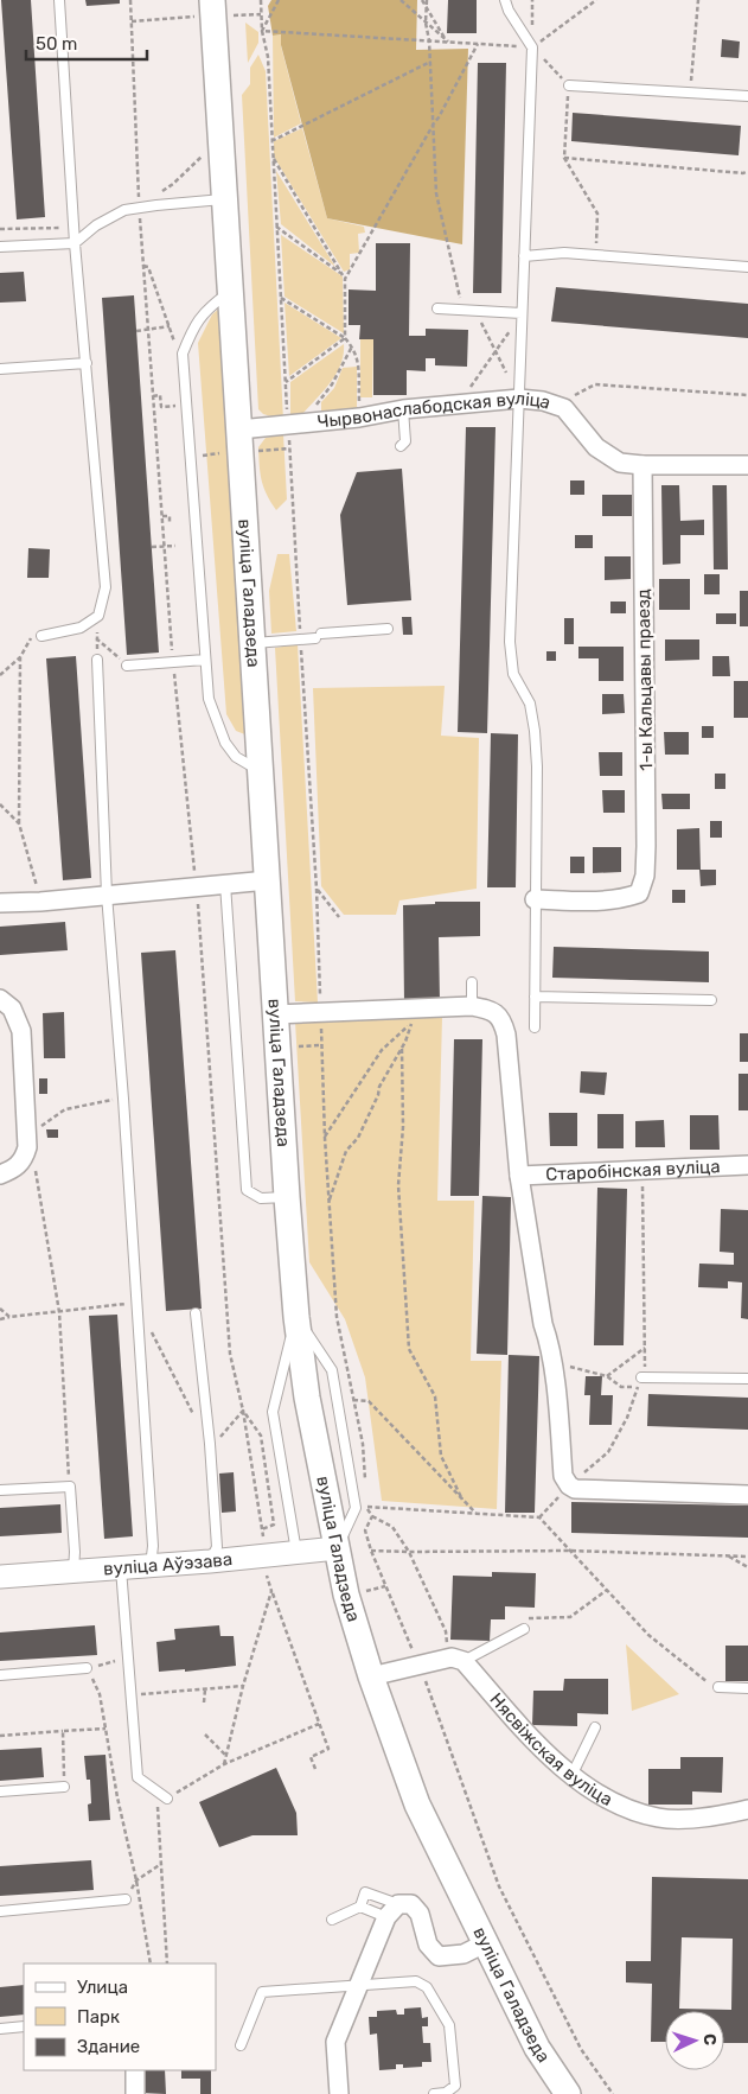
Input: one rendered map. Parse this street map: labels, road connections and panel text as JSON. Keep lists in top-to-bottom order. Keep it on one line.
{"streets":{"main road":["вуліца Галадзеда"],"street":["Чырвонаслабодская вуліца","1-ы Кальцавы праезд","Старобінская вуліца","вуліца Аўэзава","Нясвіжская вуліца"]},"crossings":[["Чырвонаслабодская вуліца","вуліца Галадзеда"],["Чырвонаслабодская вуліца","1-ы Кальцавы праезд"],["вуліца Галадзеда","вуліца Аўэзава"]],"legend":["Улица","Парк","Здание"],"scale_bar":"50 m","north":"right"}
